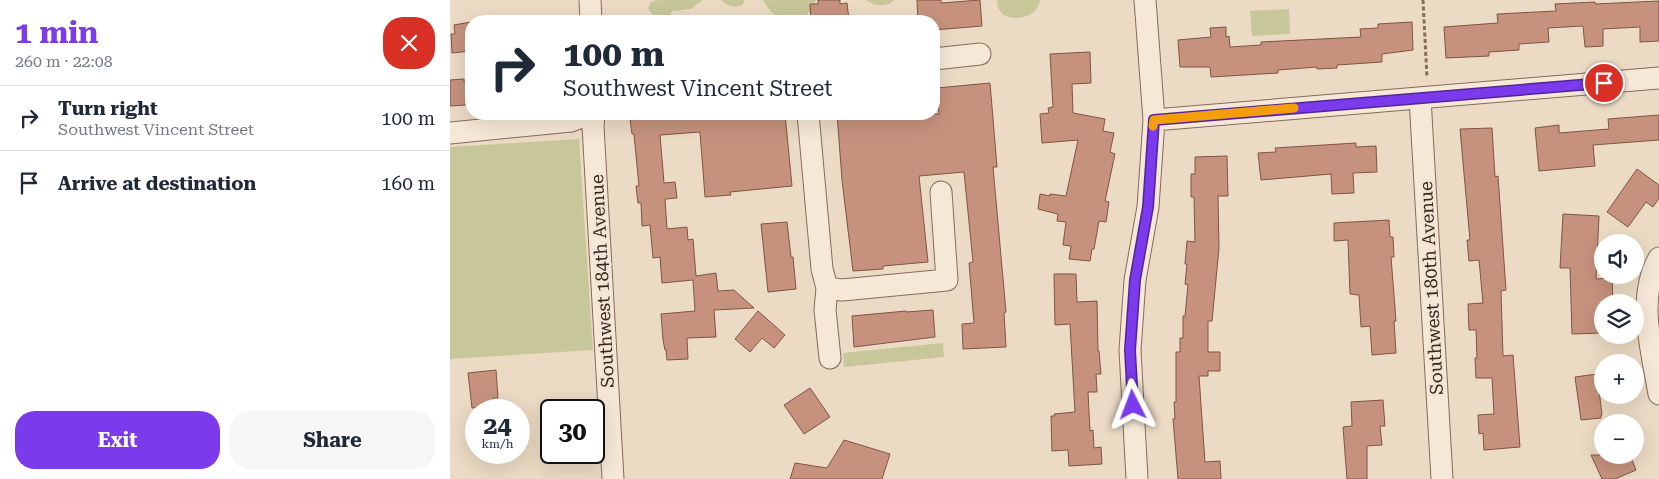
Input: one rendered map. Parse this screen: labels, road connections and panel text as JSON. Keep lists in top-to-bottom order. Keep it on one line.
{"streets":{"street":["Southwest 184th Avenue","Southwest 180th Avenue"]},"page":{"heading":["1 min","260 m · 22:08"],"turn":["100 m","Southwest Vincent Street"],"list":[{"name":"Turn right","note":"Southwest Vincent Street","value":"100 m"},{"name":"Arrive at destination","value":"160 m"}],"map_buttons":["+","−"],"speed":"24 km/h","limit":"30","buttons":["Exit","Share"]}}
